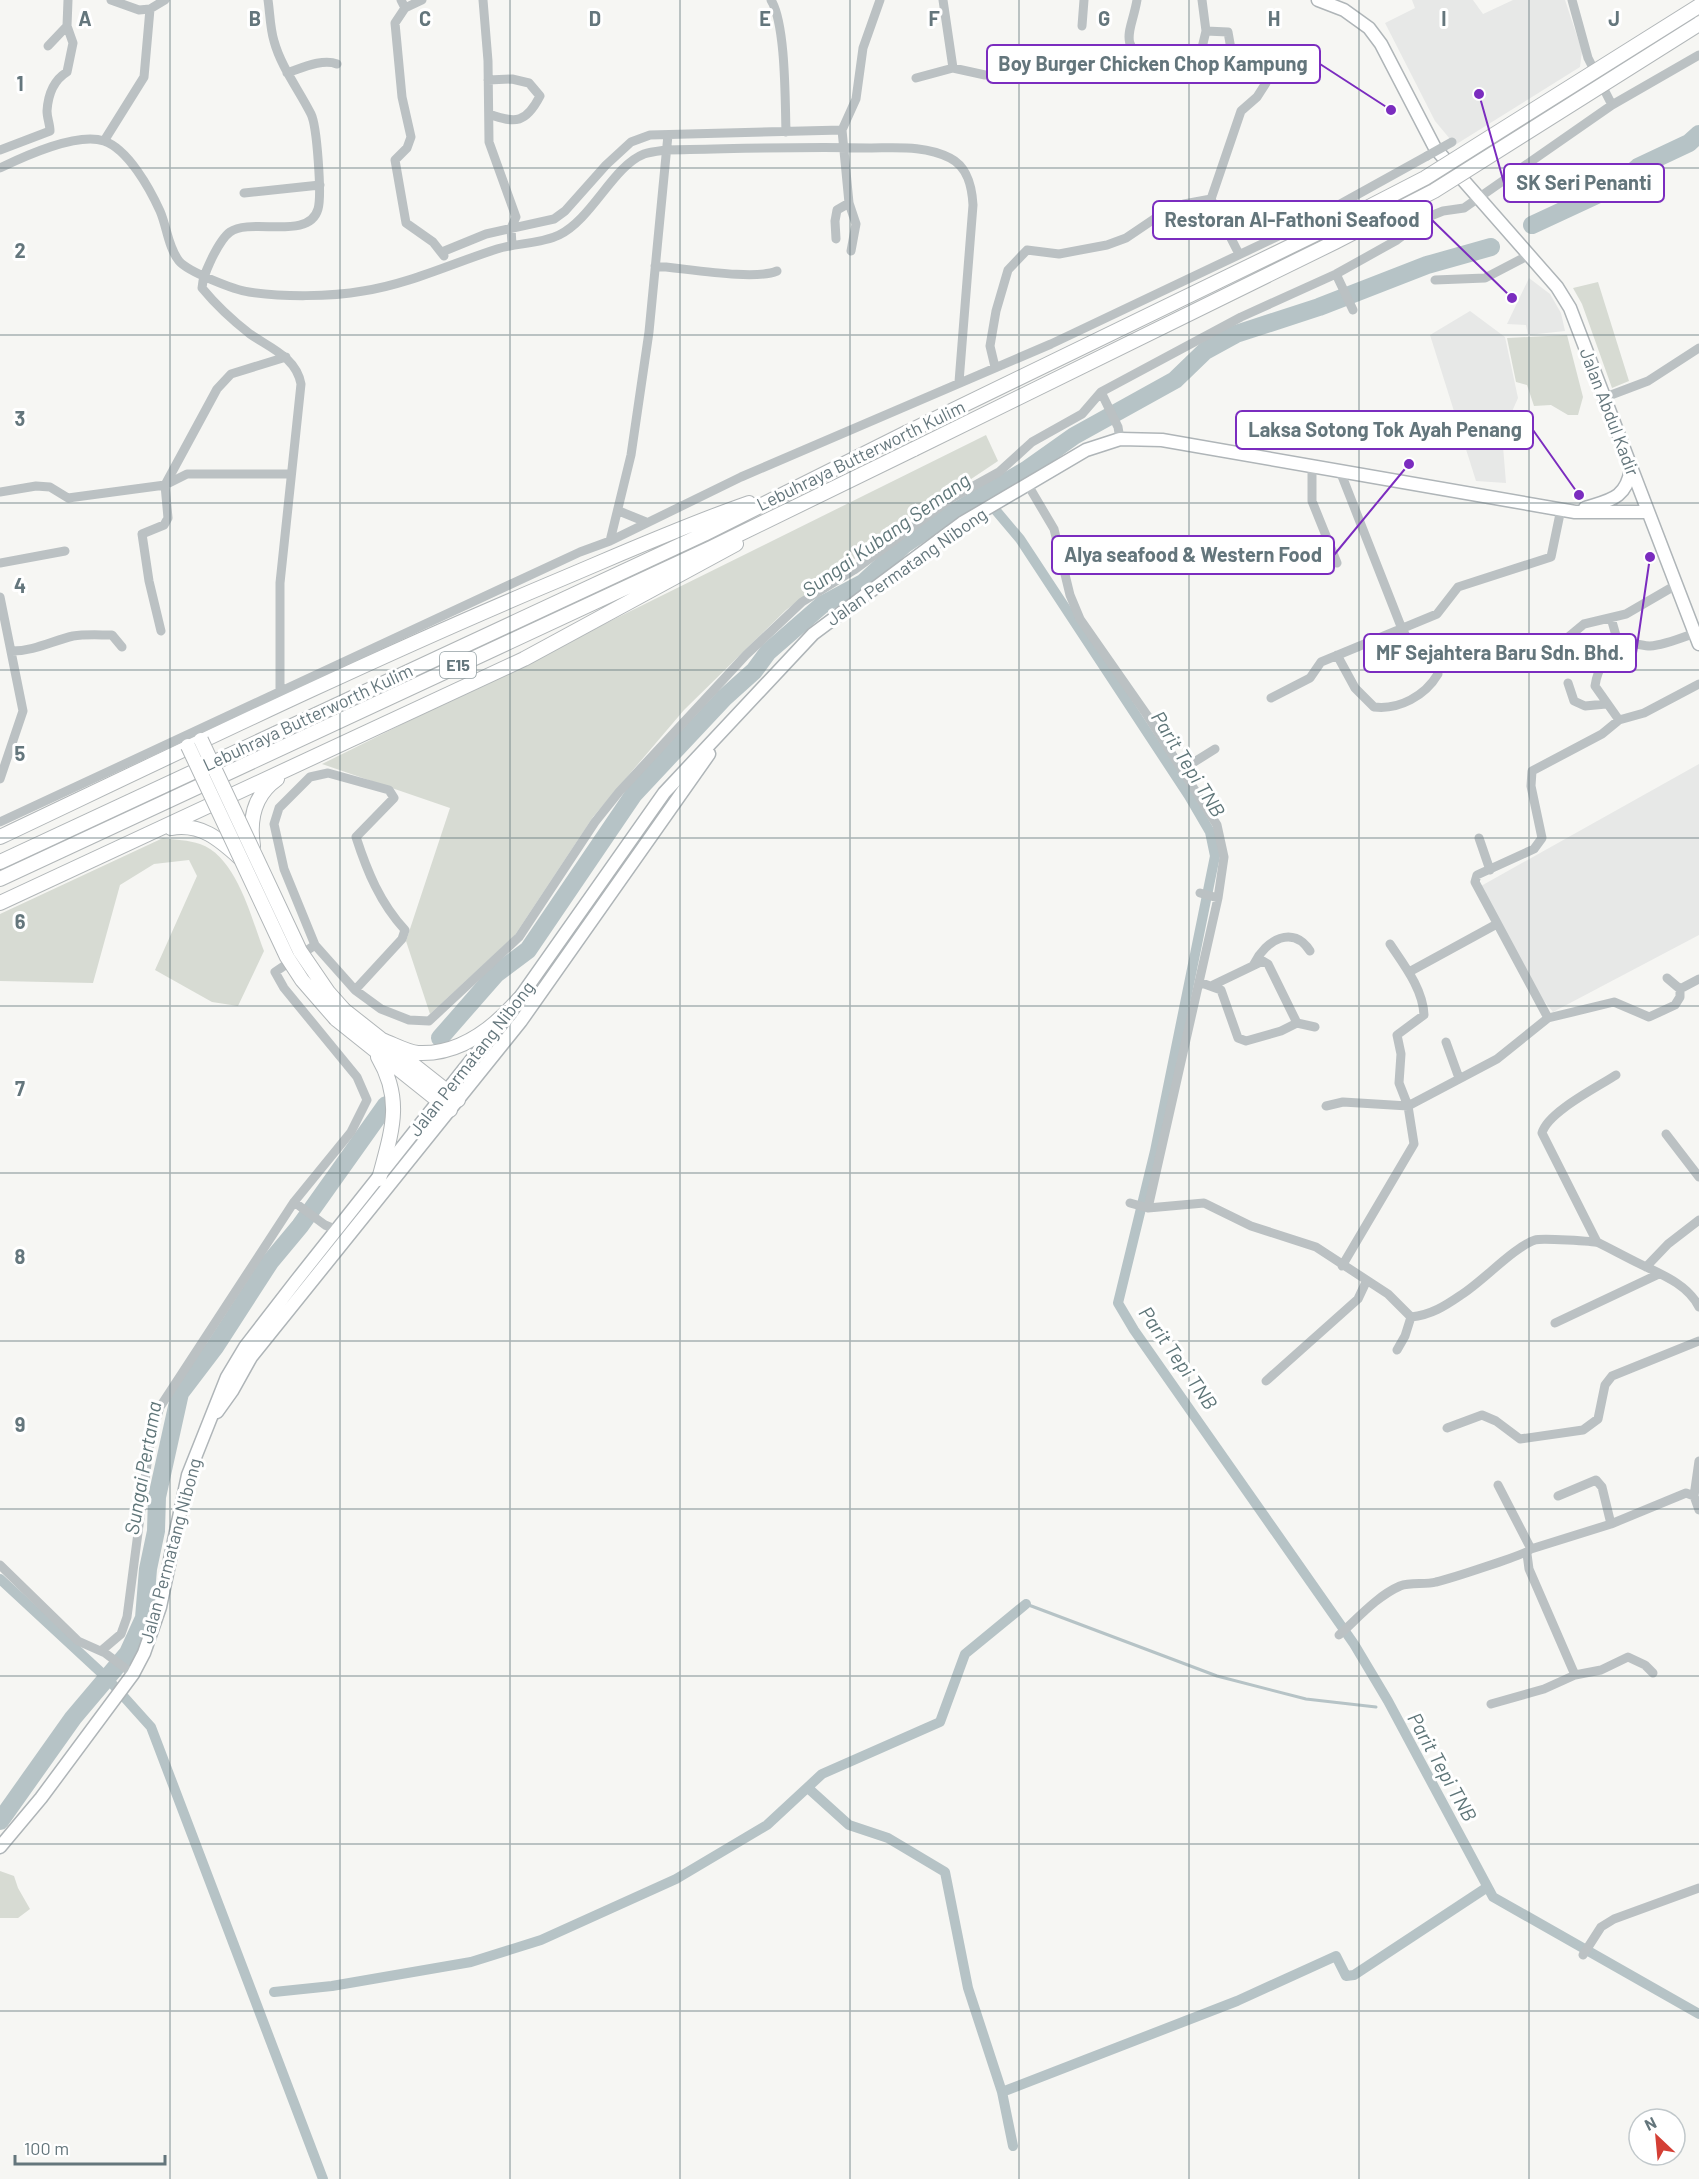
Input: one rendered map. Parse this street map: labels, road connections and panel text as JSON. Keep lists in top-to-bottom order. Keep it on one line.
{"streets":{"highway":["Lebuhraya Butterworth Kulim","E15"],"main road":["Jalan Abdul Kadir","Jalan Permatang Nibong"]},"crossings":[["Jalan Abdul Kadir","Jalan Permatang Nibong"]],"water":["Sungai Kubang Semang","Parit Tepi TNB","Sungai Pertama"],"places":["SK Seri Penanti","Boy Burger Chicken Chop Kampung","Restoran Al-Fathoni Seafood","Alya seafood & Western Food","Laksa Sotong Tok Ayah Penang","MF Sejahtera Baru Sdn. Bhd."],"scale_bar":"100 m","north":"top left","grid":{"columns":["A","B","C","D","E","F","G","H","I","J"],"rows":["1","2","3","4","5","6","7","8","9"]}}
